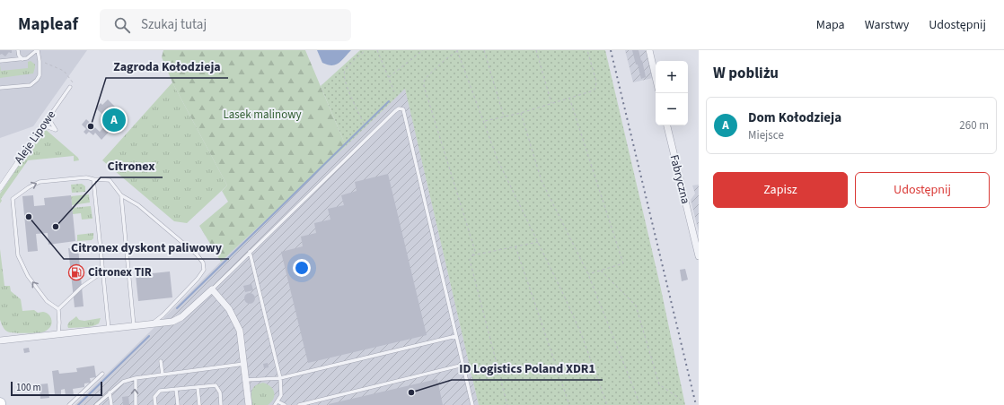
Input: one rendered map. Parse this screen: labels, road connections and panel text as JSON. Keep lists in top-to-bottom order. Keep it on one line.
{"streets":{"street":["Aleje Lipowe","Fabryczna"]},"parks":["Lasek malinowy"],"places":{"other":["Zagroda Kołodzieja","Citronex dyskont paliwowy","Citronex","ID Logistics Poland XDR1"],"fuel station":["Citronex TIR"]},"scale_bar":"100 m","page":{"header":"Mapleaf","search":"Szukaj tutaj","nav":["Mapa","Warstwy","Udostępnij"],"heading":"W pobliżu","map_buttons":["+","−"],"list":[{"mark":"A","name":"Dom Kołodzieja","note":"Miejsce","value":"260 m"}],"pins":"A","buttons":["Zapisz","Udostępnij"],"scale":"100 m"}}
